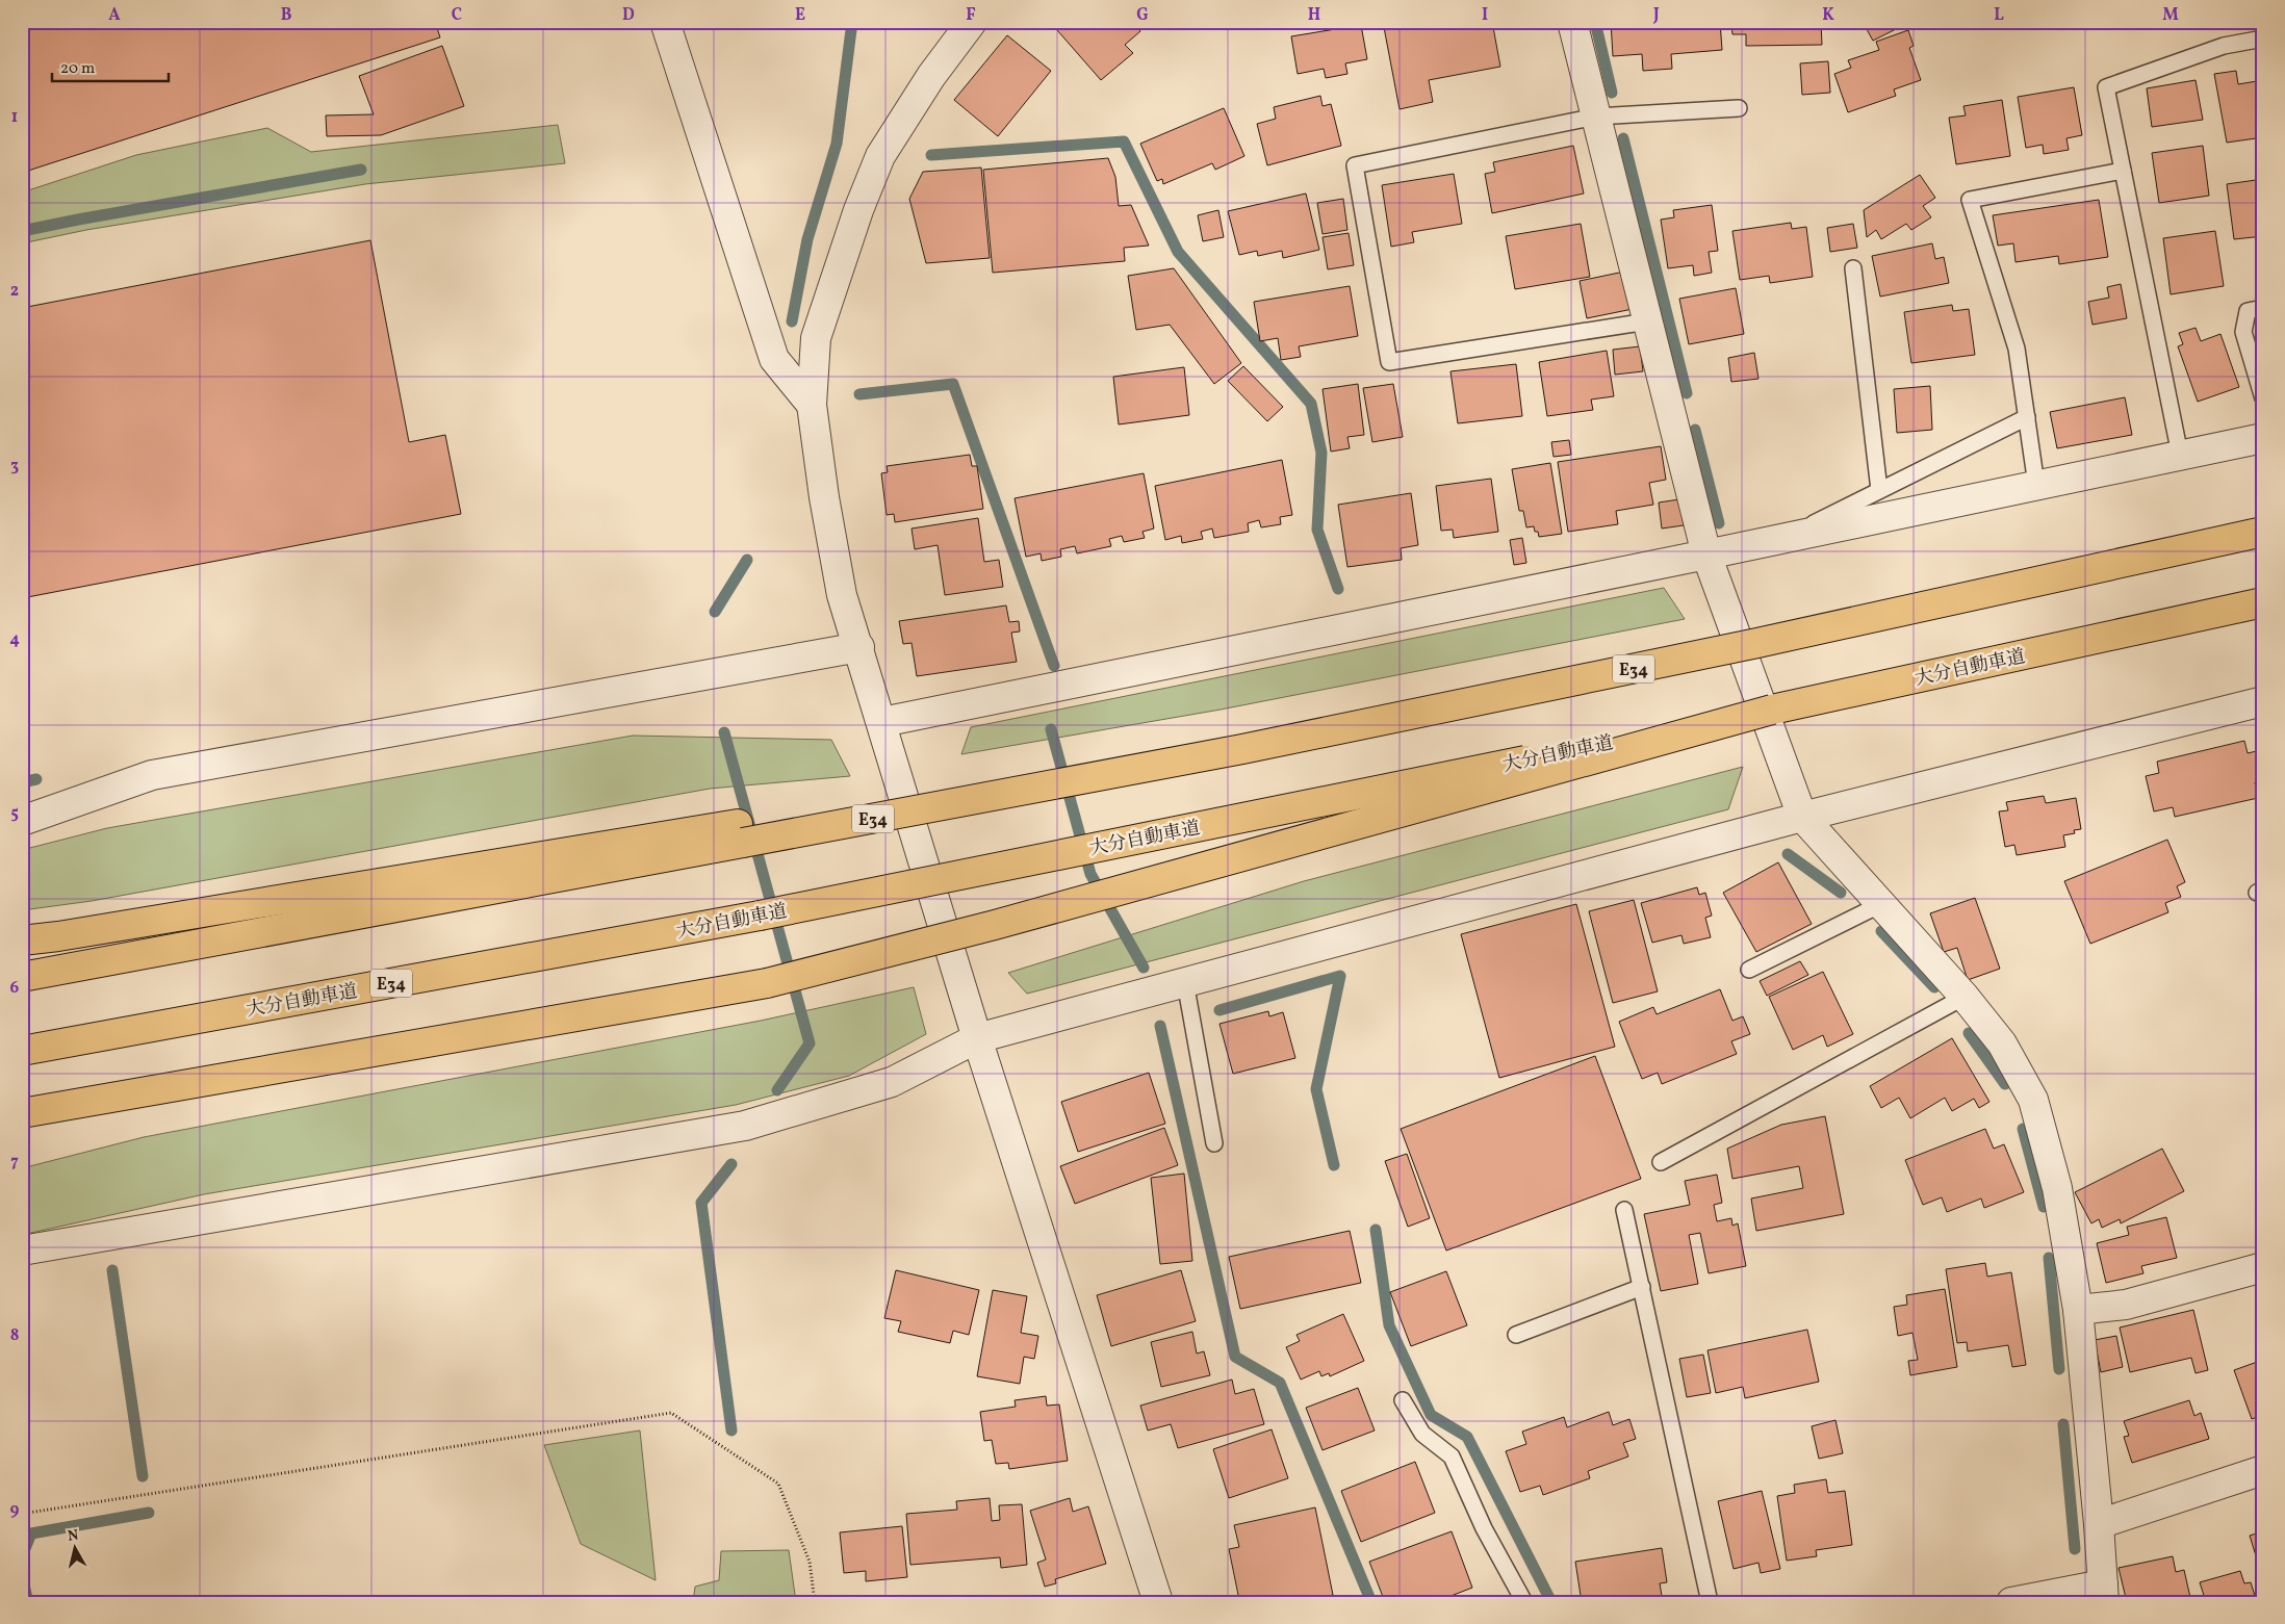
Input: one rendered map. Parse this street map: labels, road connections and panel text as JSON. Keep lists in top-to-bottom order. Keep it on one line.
{"streets":{"highway":["大分自動車道","E34"]},"scale_bar":"20 m","north":"top","grid":{"columns":["A","B","C","D","E","F","G","H","I","J","K","L","M"],"rows":["1","2","3","4","5","6","7","8","9"]}}
